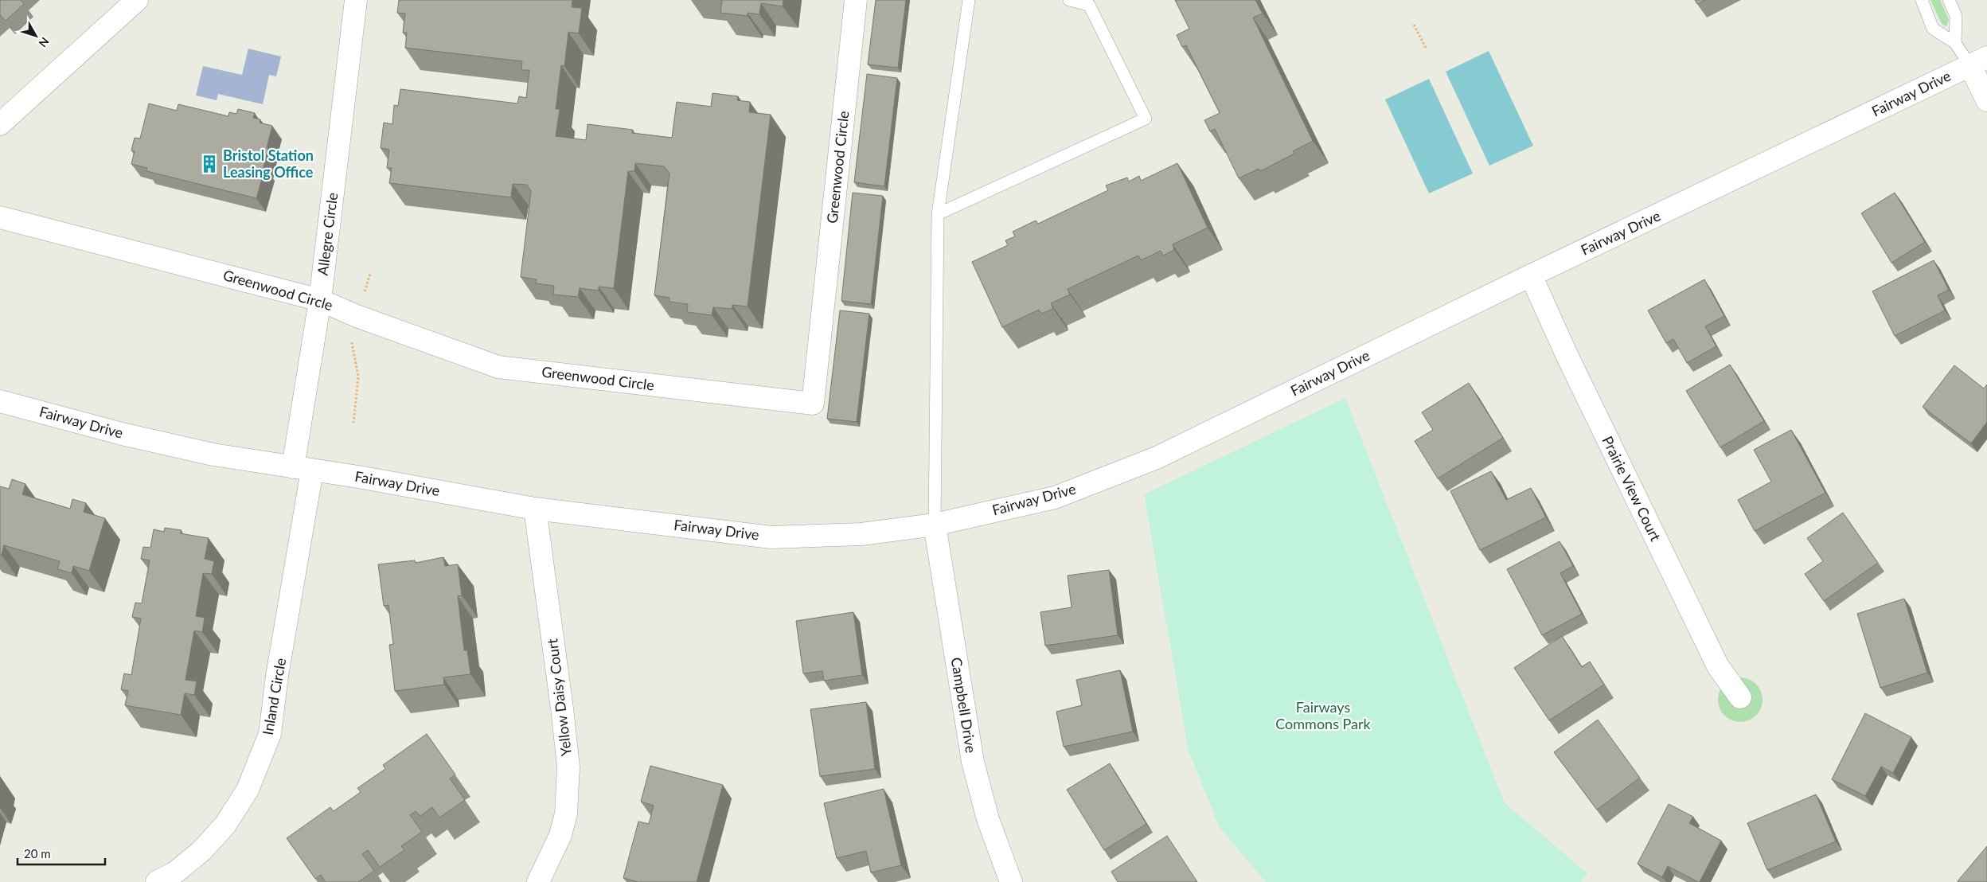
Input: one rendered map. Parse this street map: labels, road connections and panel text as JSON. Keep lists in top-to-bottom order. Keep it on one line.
{"streets":{"street":["Fairway Drive","Greenwood Circle","Allegre Circle","Prairie View Court","Inland Circle","Yellow Daisy Court","Campbell Drive"]},"crossings":[["Fairway Drive","Allegre Circle"],["Fairway Drive","Prairie View Court"],["Fairway Drive","Inland Circle"],["Fairway Drive","Yellow Daisy Court"],["Fairway Drive","Campbell Drive"],["Greenwood Circle","Allegre Circle"],["Allegre Circle","Inland Circle"]],"parks":["Fairways Commons Park"],"places":{"building":["Bristol Station Leasing Office"]},"scale_bar":"20 m","north":"bottom right"}
